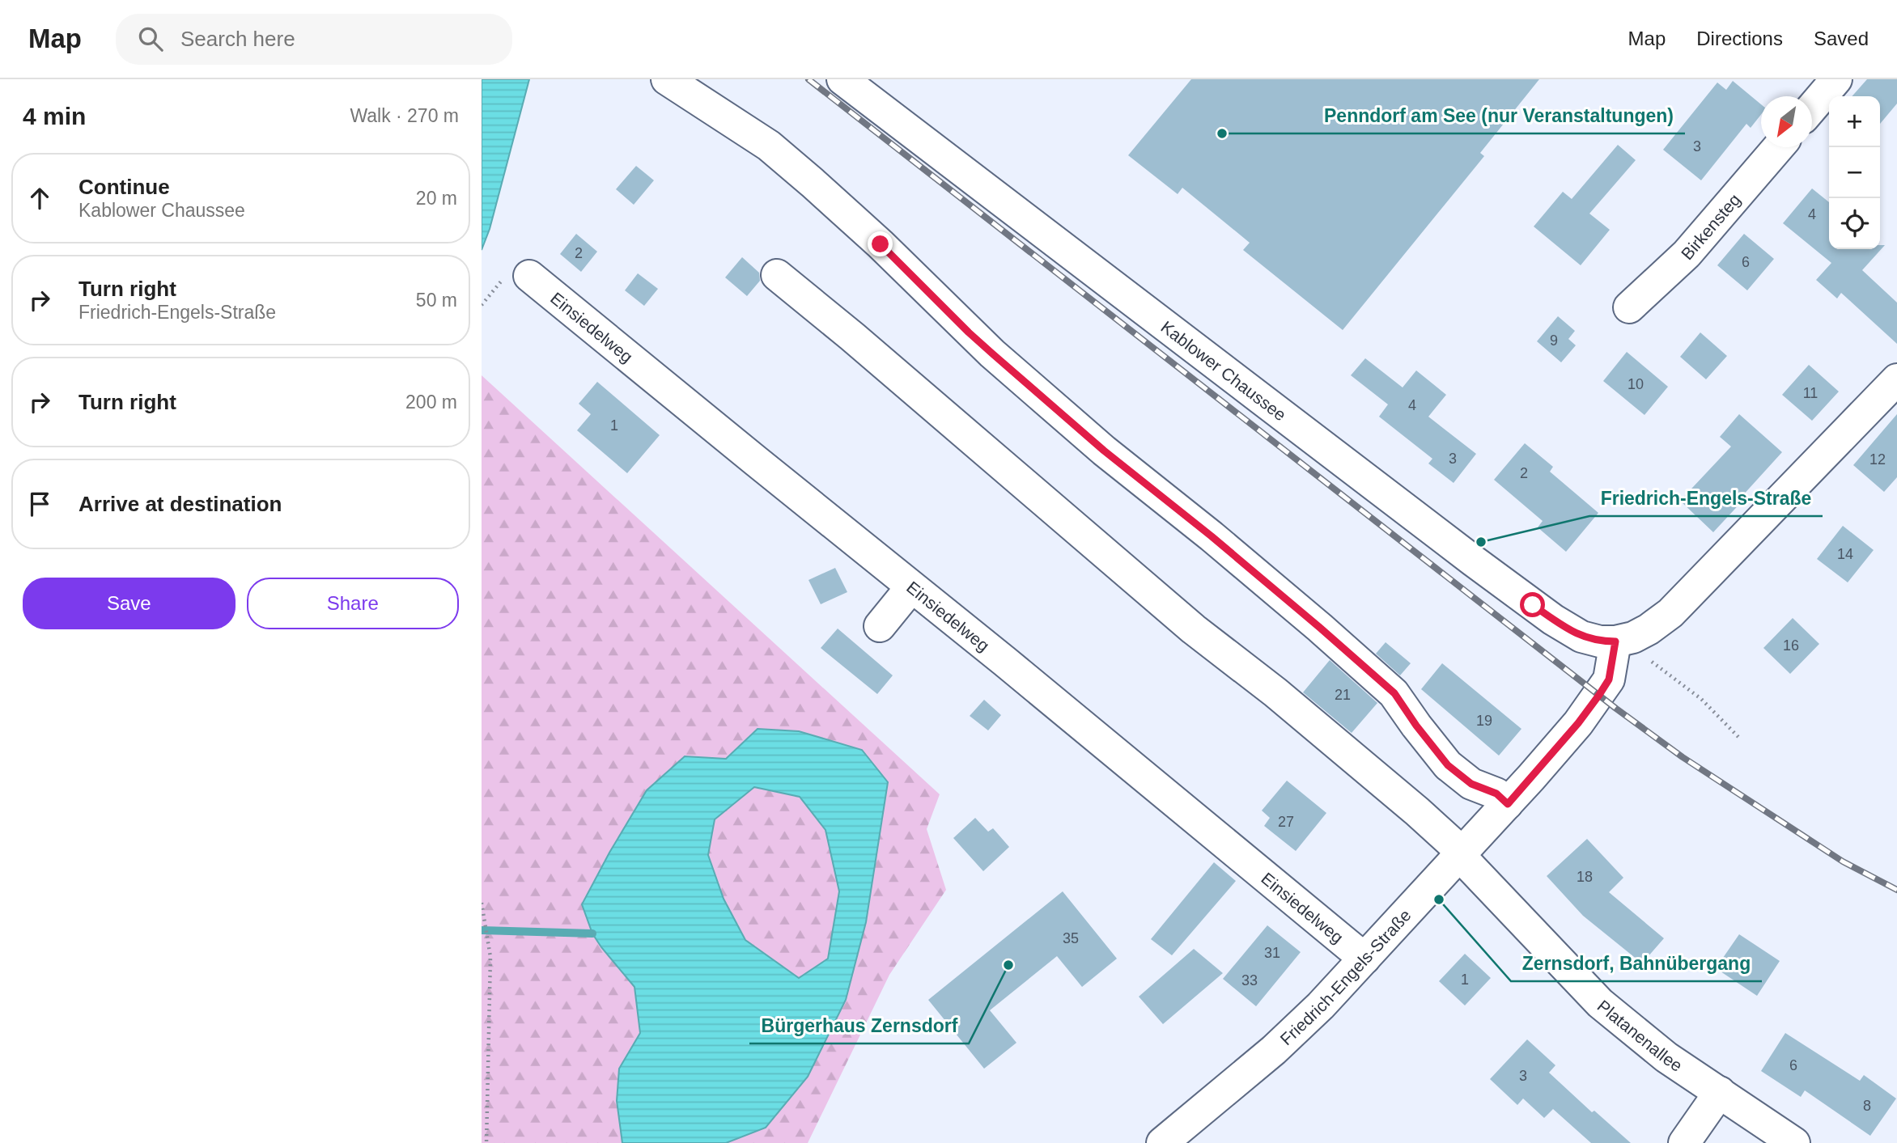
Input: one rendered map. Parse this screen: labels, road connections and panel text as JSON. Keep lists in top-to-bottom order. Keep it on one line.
{"streets":{"street":["Birkensteg","Einsiedelweg","Kablower Chaussee","Friedrich-Engels-Straße","Platanenallee"]},"crossings":[["Einsiedelweg","Friedrich-Engels-Straße"],["Kablower Chaussee","Friedrich-Engels-Straße"],["Friedrich-Engels-Straße","Platanenallee"]],"places":["Penndorf am See (nur Veranstaltungen)","Friedrich-Engels-Straße","Zernsdorf, Bahnübergang","Bürgerhaus Zernsdorf"],"house_numbers":["3","4","2","6","9","10","11","4","1","3","12","2","14","16","21","19","27","18","35","31","1","33","6","3","8"],"north":"bottom left","page":{"header":"Map","search":"Search here","nav":["Map","Directions","Saved"],"heading":["4 min","Walk · 270 m"],"map_buttons":["+","−"],"list":[["Continue","Kablower Chaussee","20 m"],["Turn right","Friedrich-Engels-Straße","50 m"],["Turn right","200 m"],"Arrive at destination"],"buttons":["Save","Share"]}}
